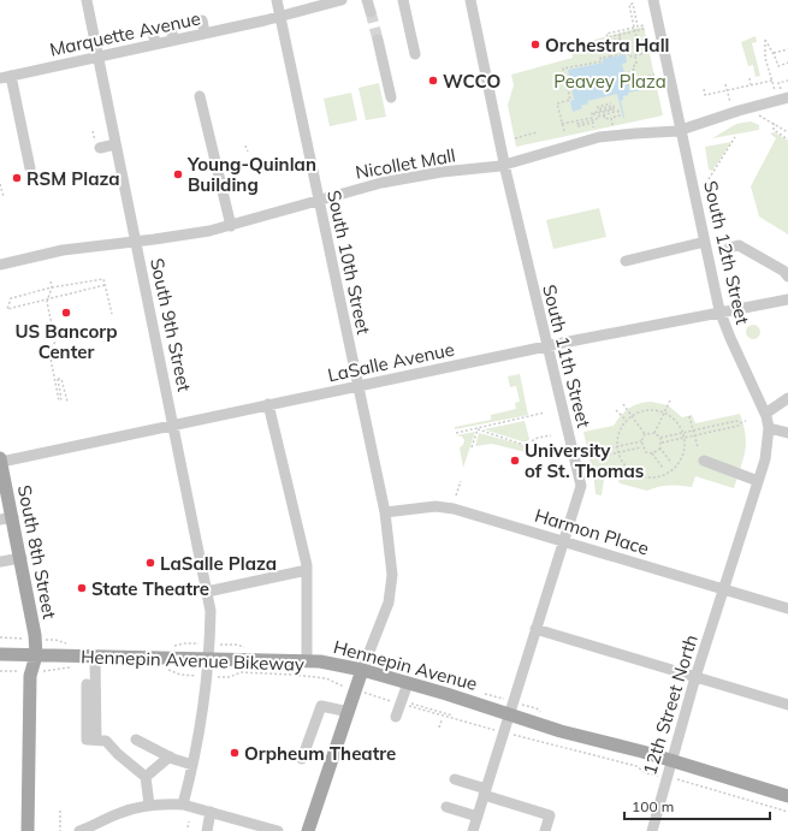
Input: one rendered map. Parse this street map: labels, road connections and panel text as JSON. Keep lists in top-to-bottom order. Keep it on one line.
{"streets":{"main road":["South 8th Street","Hennepin Avenue"],"street":["Marquette Avenue","Nicollet Mall","South 12th Street","South 10th Street","South 9th Street","South 11th Street","LaSalle Avenue","Harmon Place","12th Street North"],"path":["Hennepin Avenue Bikeway"]},"crossings":[["Marquette Avenue","South 10th Street"],["Marquette Avenue","South 9th Street"],["Nicollet Mall","South 12th Street"],["Nicollet Mall","South 10th Street"],["Nicollet Mall","South 9th Street"],["Nicollet Mall","South 11th Street"],["South 12th Street","LaSalle Avenue"],["South 12th Street","Harmon Place"],["South 12th Street","12th Street North"],["South 10th Street","LaSalle Avenue"],["South 10th Street","Harmon Place"],["South 10th Street","Hennepin Avenue"],["South 9th Street","LaSalle Avenue"],["South 9th Street","Hennepin Avenue Bikeway"],["South 9th Street","Hennepin Avenue"],["South 11th Street","LaSalle Avenue"],["South 11th Street","Harmon Place"],["South 11th Street","Hennepin Avenue"],["LaSalle Avenue","South 8th Street"],["Harmon Place","12th Street North"],["South 8th Street","Hennepin Avenue"],["Hennepin Avenue","12th Street North"]],"parks":["Peavey Plaza"],"places":["Orchestra Hall","WCCO","Young-Quinlan Building","RSM Plaza","US Bancorp Center","University of St. Thomas","LaSalle Plaza","State Theatre","Orpheum Theatre"],"scale_bar":"100 m"}
